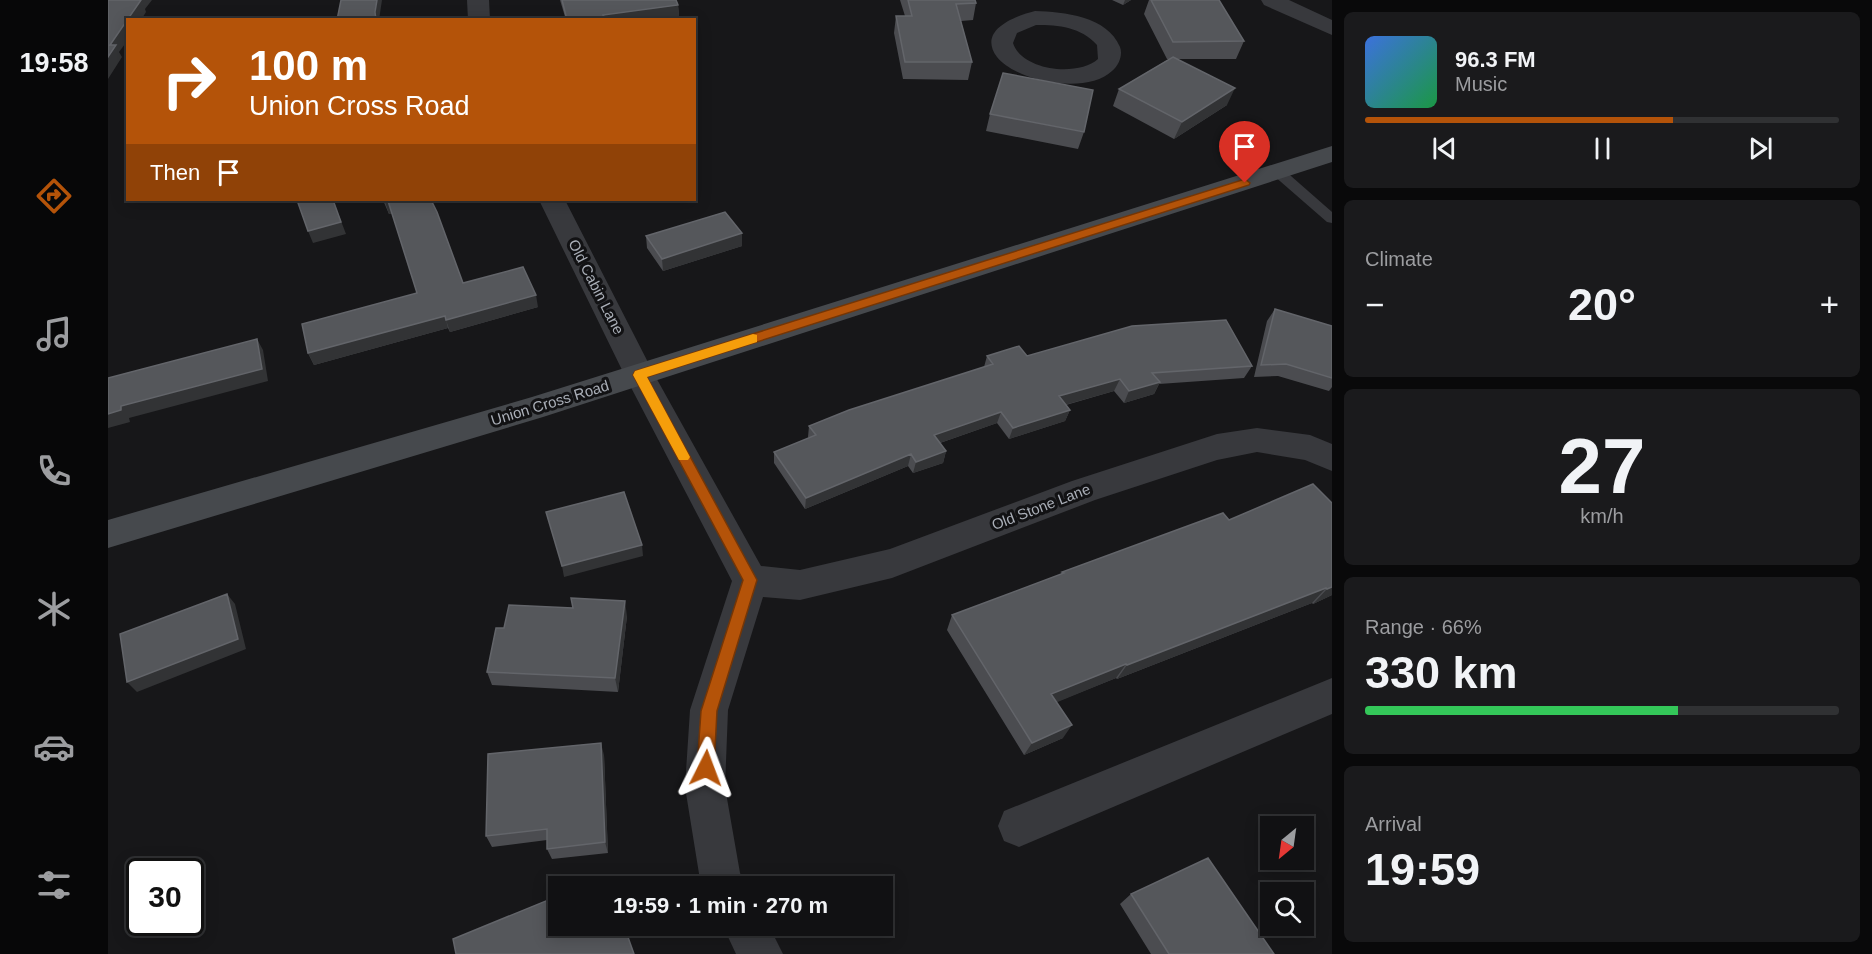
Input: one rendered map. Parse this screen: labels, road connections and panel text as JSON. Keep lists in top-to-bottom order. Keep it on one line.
{"streets":{"main road":["Union Cross Road"],"street":["Old Cabin Lane","Old Stone Lane"]},"crossings":[["Old Cabin Lane","Union Cross Road"]],"north":"bottom left","page":{"tabs":"19:58","turn":["100 m","Union Cross Road"],"song":["96.3 FM","Music"],"then":"Then","tile":["Climate",["27","km/h"],["Range · 66%","330 km"],["Arrival","19:59"]],"heat":["−","20°","+"],"limit":"30","trip":"19:59 · 1 min · 270 m"}}
